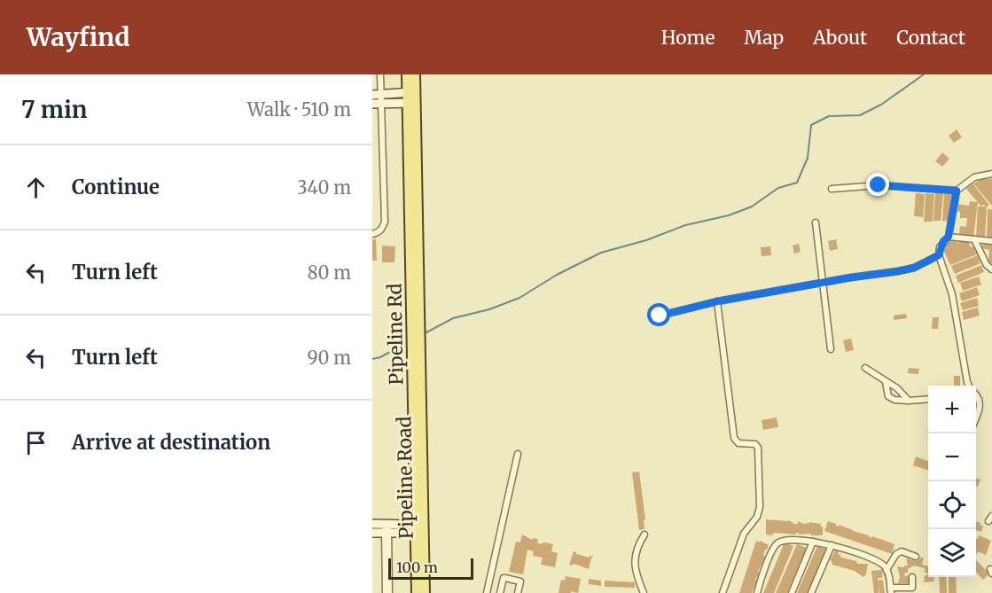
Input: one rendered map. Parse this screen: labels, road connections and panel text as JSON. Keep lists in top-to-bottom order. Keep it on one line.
{"streets":{"main road":["Pipeline Rd","Pipeline Road"]},"crossings":[["Pipeline Rd","Pipeline Road"]],"scale_bar":"100 m","page":{"header":"Wayfind","nav":["Home","Map","About","Contact"],"heading":["7 min","Walk · 510 m"],"list":[["Continue","340 m"],["Turn left","80 m"],["Turn left","90 m"],"Arrive at destination"],"map_buttons":["+","−"],"scale":"100 m"}}
